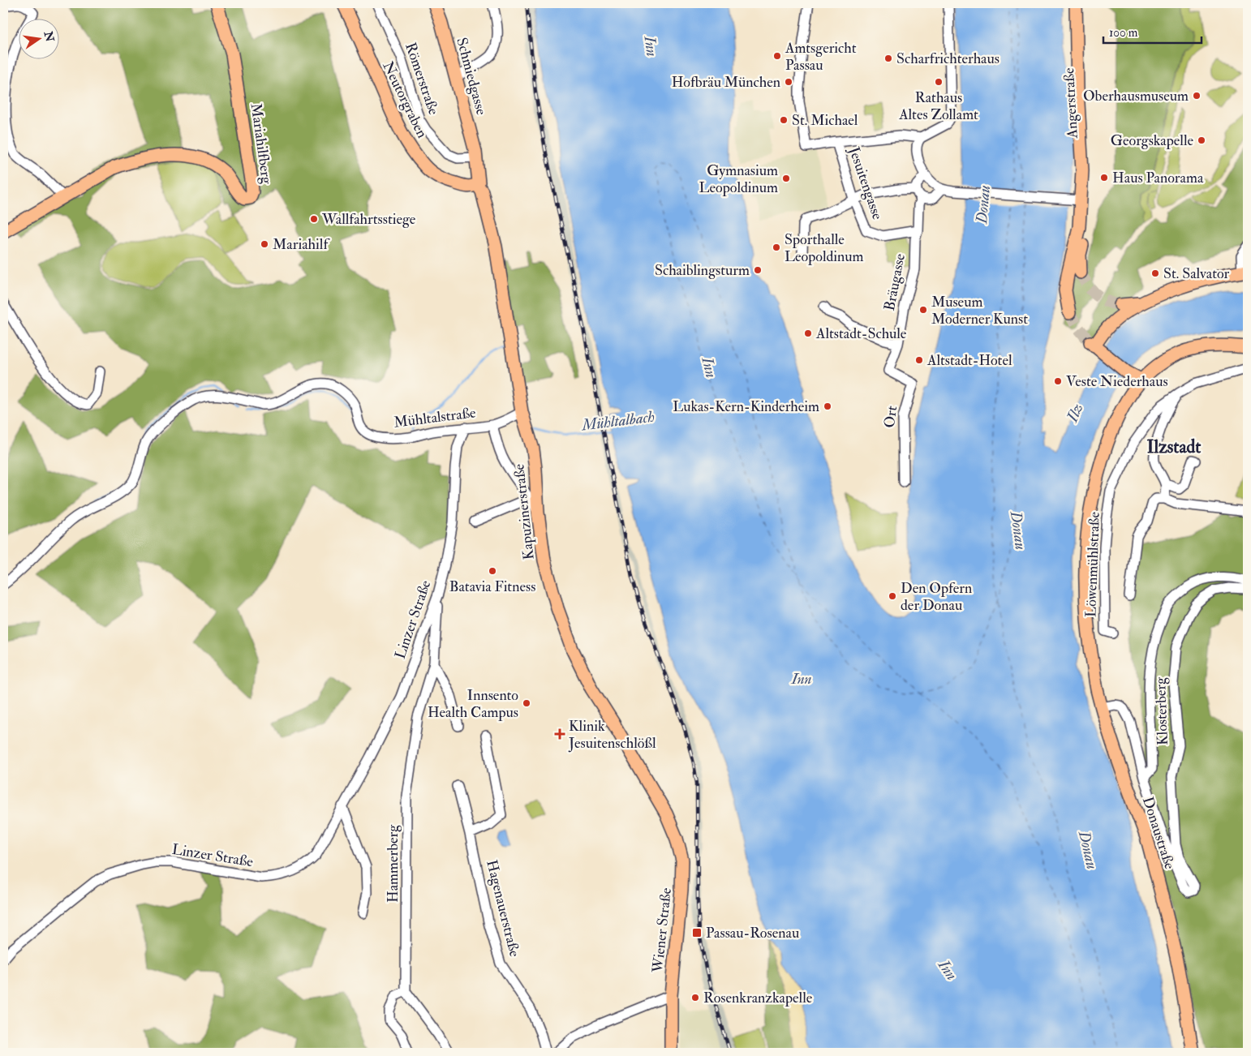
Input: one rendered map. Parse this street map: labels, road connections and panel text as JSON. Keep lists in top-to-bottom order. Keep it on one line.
{"streets":{"main road":["Schmiedgasse","Neutorgraben","Angerstraße","Mariahilfberg","Kapuzinerstraße","Donaustraße","Wiener Straße"],"street":["Römerstraße","Jesuitengasse","Bräugasse","Ort","Mühltalstraße","Löwenmühlstraße","Linzer Straße","Klosterberg","Hammerberg","Hagenauerstraße"]},"crossings":[["Schmiedgasse","Römerstraße"],["Schmiedgasse","Neutorgraben"],["Schmiedgasse","Kapuzinerstraße"],["Neutorgraben","Kapuzinerstraße"],["Jesuitengasse","Bräugasse"],["Bräugasse","Ort"],["Mühltalstraße","Kapuzinerstraße"],["Mühltalstraße","Linzer Straße"],["Kapuzinerstraße","Wiener Straße"],["Linzer Straße","Hammerberg"],["Klosterberg","Donaustraße"]],"districts":["Ilzstadt"],"water":["Inn","Donau","Ilz","Mühltalbach"],"places":{"other":["Amtsgericht Passau","Scharfrichterhaus","Hofbräu München","Rathaus Altes Zollamt","Oberhausmuseum","St. Michael","Georgskapelle","Haus Panorama","Gymnasium Leopoldinum","Wallfahrtsstiege","Mariahilf","Sporthalle Leopoldinum","Schaiblingsturm","St. Salvator","Museum Moderner Kunst","Altstadt-Schule","Altstadt-Hotel","Veste Niederhaus","Lukas-Kern-Kinderheim","Batavia Fitness","Den Opfern der Donau","Innsento Health Campus","Rosenkranzkapelle"],"health":["Klinik Jesuitenschlößl"],"transit":["Passau-Rosenau"]},"scale_bar":"100 m","north":"right"}
